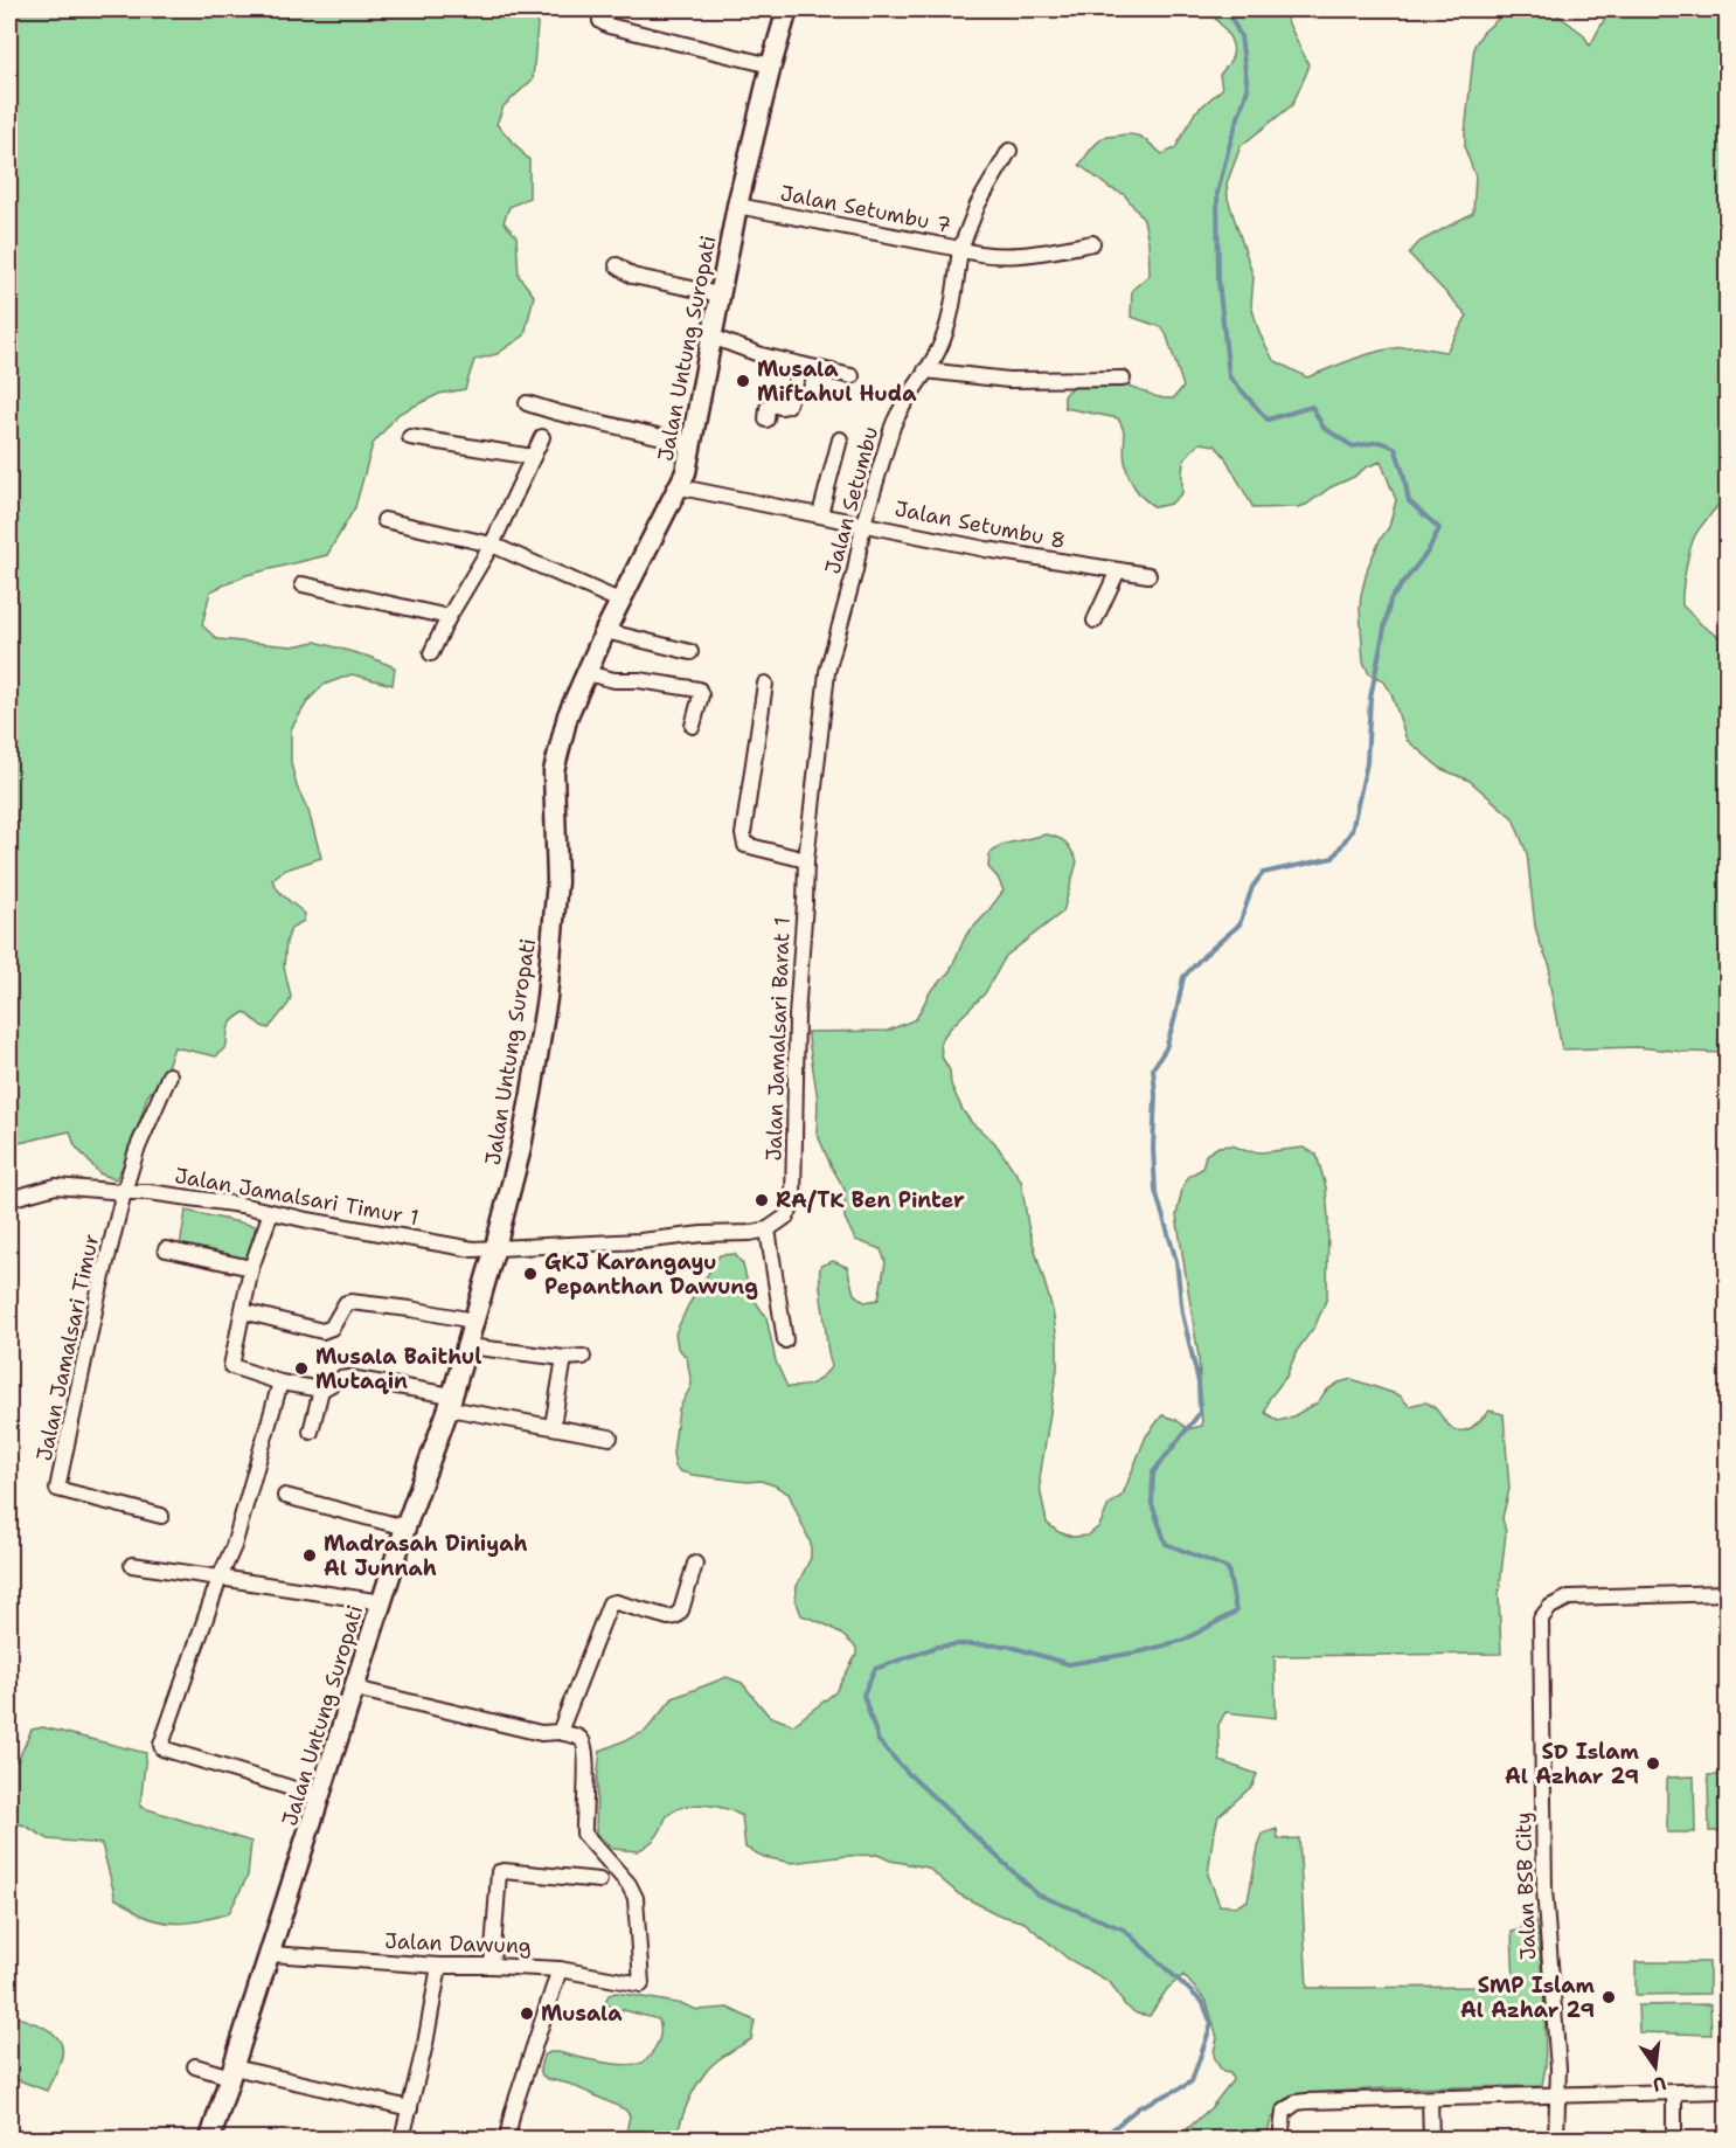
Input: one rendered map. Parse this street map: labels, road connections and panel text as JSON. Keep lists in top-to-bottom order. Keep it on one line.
{"streets":{"main road":["Jalan Untung Suropati"],"street":["Jalan Setumbu 7","Jalan Setumbu","Jalan Setumbu 8","Jalan Jamalsari Barat 1","Jalan Jamalsari Timur 1","Jalan Jamalsari Timur","Jalan BSB City","Jalan Dawung"]},"crossings":[["Jalan Setumbu 7","Jalan Untung Suropati"],["Jalan Setumbu 7","Jalan Setumbu"],["Jalan Untung Suropati","Jalan Setumbu 8"],["Jalan Untung Suropati","Jalan Jamalsari Timur 1"],["Jalan Untung Suropati","Jalan Dawung"],["Jalan Setumbu","Jalan Setumbu 8"],["Jalan Setumbu","Jalan Jamalsari Barat 1"],["Jalan Jamalsari Timur 1","Jalan Jamalsari Timur"]],"places":["Musala Miftahul Huda","RA/TK Ben Pinter","GKJ Karangayu Pepanthan Dawung","Musala Baithul Mutaqin","Madrasah Diniyah Al Junnah","SD Islam Al Azhar 29","SMP Islam Al Azhar 29","Musala"],"north":"bottom"}
